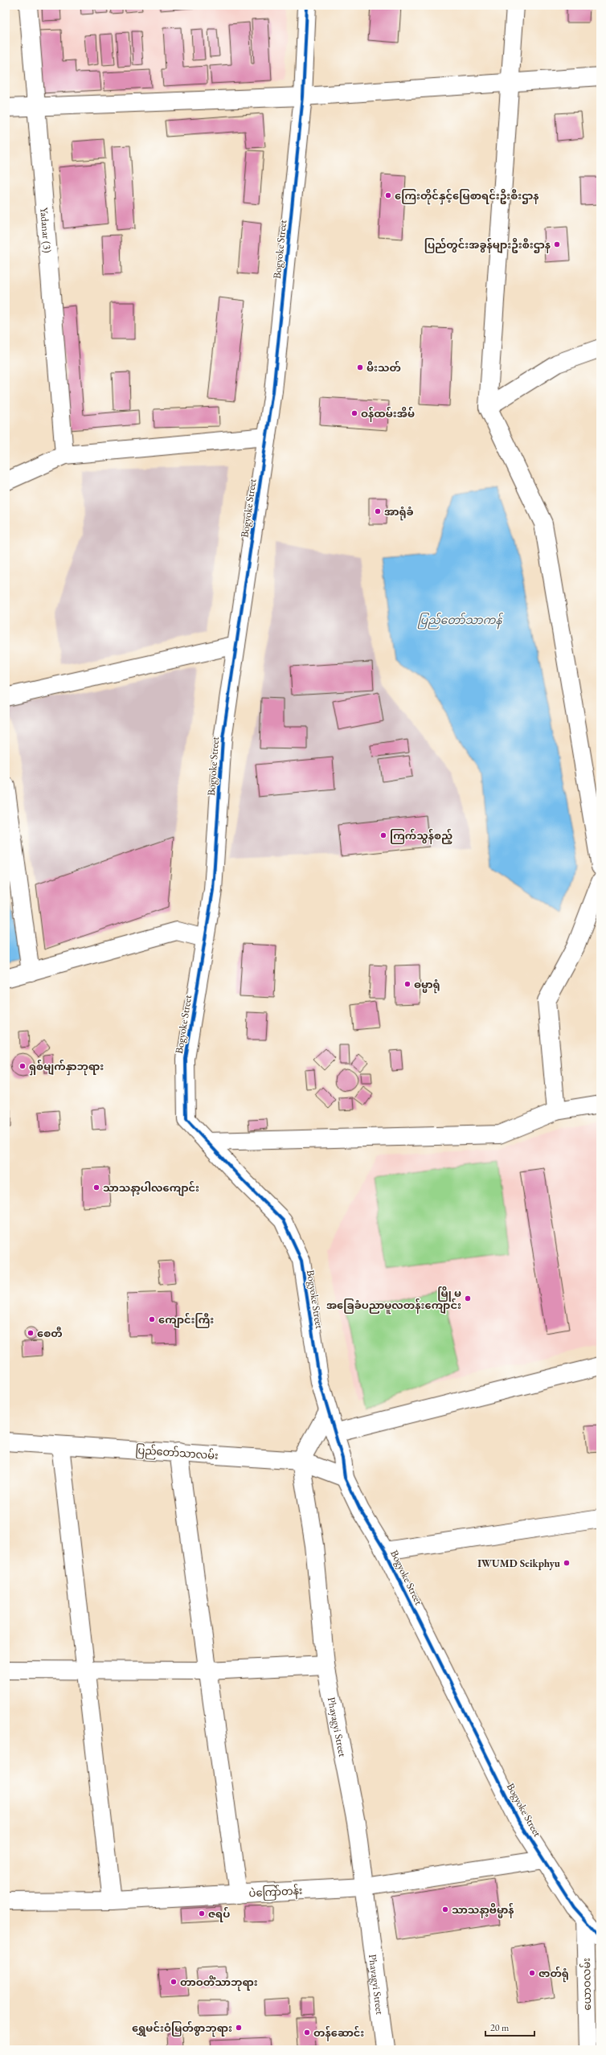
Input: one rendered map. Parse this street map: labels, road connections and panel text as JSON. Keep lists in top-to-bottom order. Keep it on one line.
{"streets":{"street":["Yadanar (3)","Bogyoke Street","ပြည်တော်သာလမ်း","Phayagyi Street","ပဲကြော်တန်း","ယောဝလမ်း"]},"crossings":[["Bogyoke Street","ပြည်တော်သာလမ်း"],["Bogyoke Street","ပဲကြော်တန်း"],["Bogyoke Street","ယောဝလမ်း"],["ပြည်တော်သာလမ်း","Phayagyi Street"],["Phayagyi Street","ပဲကြော်တန်း"]],"water":["ပြည်တော်သာကန်"],"places":["ကြေးတိုင်နှင့်မြေစာရင်းဦးစီးဌာန","ပြည်တွင်းအခွန်များဦးစီးဌာန","မီးသတ်","ဝန်ထမ်းအိမ်","အာရုံခံ","ကြက်သွန်စည့်","ဓမ္မာရုံ","ရှစ်မျက်နှာဘုရား","သာသနာ့ပါလကျောင်း","မြို့မ အခြေခံပညာမူလတန်းကျောင်း","ကျောင်းကြီး","စေတီ","IWUMD Seikphyu","သာသနာ့ဗိမ္မာန်","ဇရပ်","ဇာတ်ရုံ","တာဝတိံသာဘုရား","ရွှေမင်းဝံမြတ်စွာဘုရား","တန်ဆောင်း"],"scale_bar":"20 m"}
